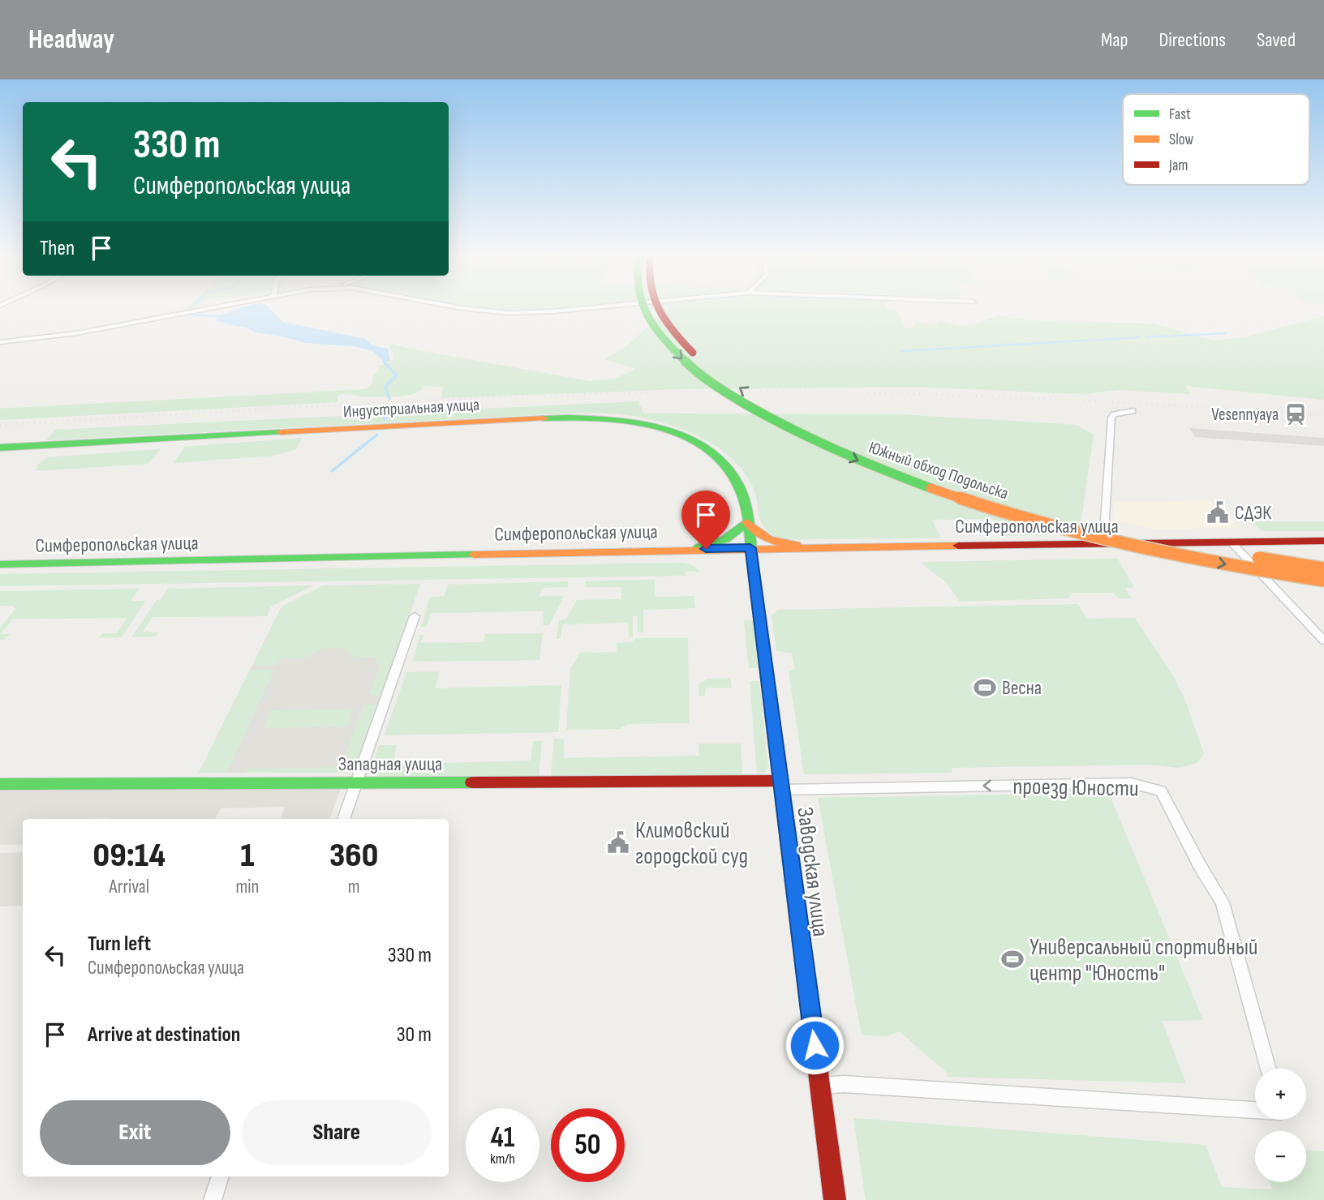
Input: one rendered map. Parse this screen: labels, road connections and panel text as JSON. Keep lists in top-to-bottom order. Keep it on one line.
{"streets":{"main road":["Индустриальная улица","Южный обход Подольска","Симферопольская улица","Западная улица","Заводская улица"],"street":["проезд Юности"]},"crossings":[["Индустриальная улица","Симферопольская улица"],["Индустриальная улица","Заводская улица"],["Симферопольская улица","Заводская улица"],["Западная улица","проезд Юности"],["Западная улица","Заводская улица"],["проезд Юности","Заводская улица"]],"one_way":["проезд Юности"],"places":{"station":["Vesennyaya"],"public building":["СДЭК","Климовский городской суд"],"sports":["Весна","Универсальный спортивный центр \"Юность\""]},"legend":["Fast","Slow","Jam"],"page":{"header":"Headway","nav":["Map","Directions","Saved"],"turn":["330 m","Симферопольская улица"],"then":"Then","eta":["09:14","Arrival","1","min","360","m"],"list":[{"name":"Turn left","note":"Симферопольская улица","value":"330 m"},{"name":"Arrive at destination","value":"30 m"}],"map_buttons":["+","−"],"buttons":["Exit","Share"],"speed":"41 km/h","limit":"50"}}
